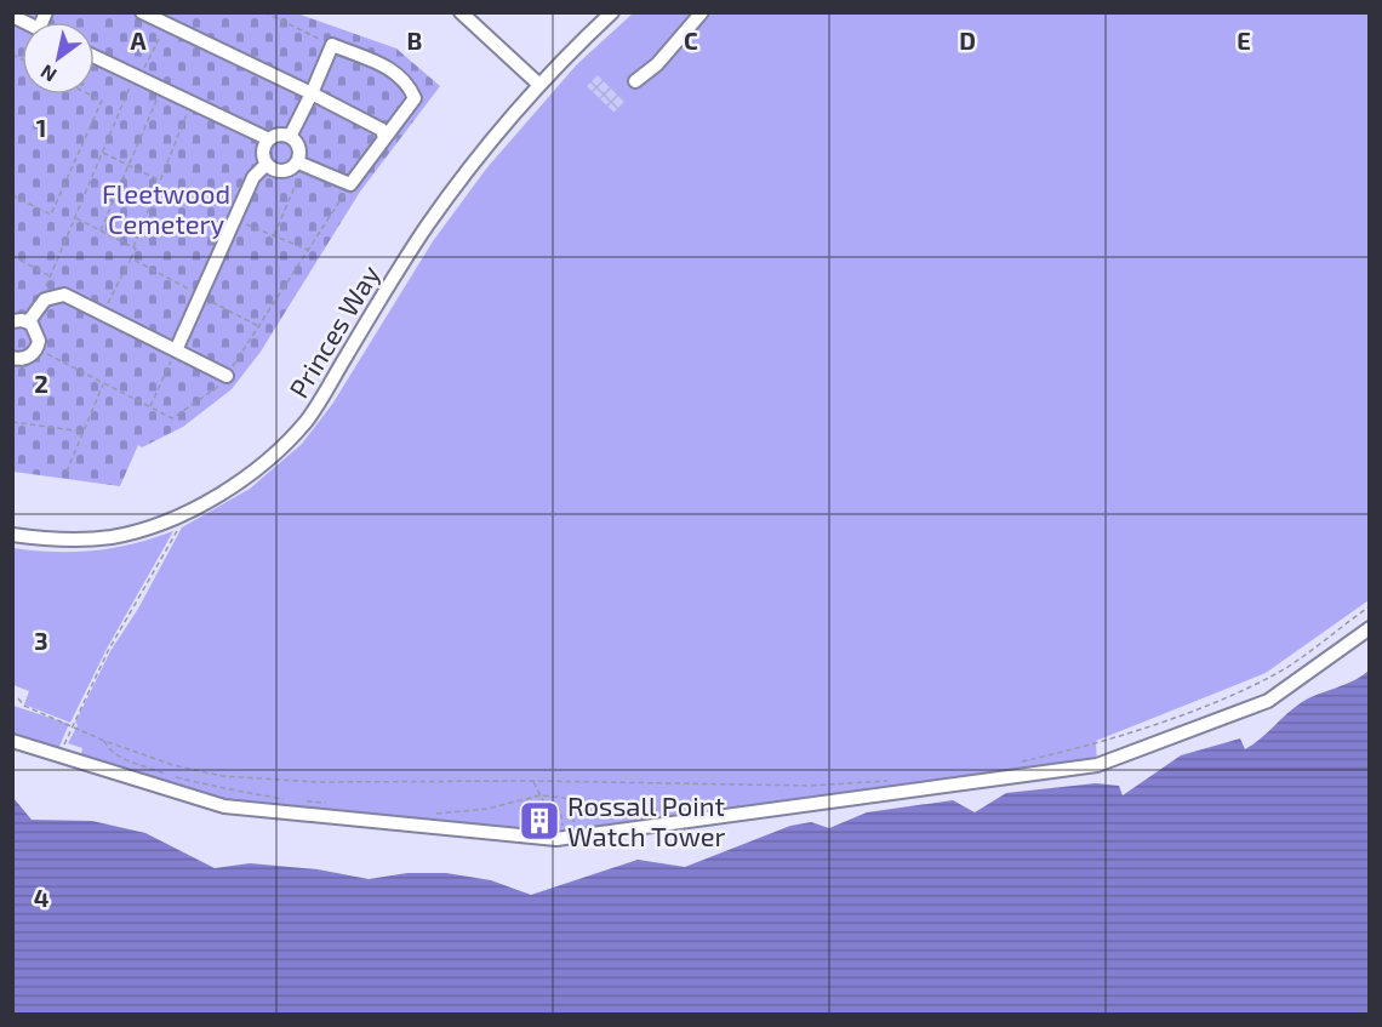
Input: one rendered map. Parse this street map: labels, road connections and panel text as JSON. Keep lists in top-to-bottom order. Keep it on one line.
{"streets":{"street":["Princes Way"]},"parks":["Fleetwood Cemetery"],"places":{"building":["Rossall Point Watch Tower"]},"north":"bottom left","grid":{"columns":["A","B","C","D","E"],"rows":["1","2","3","4"]}}
